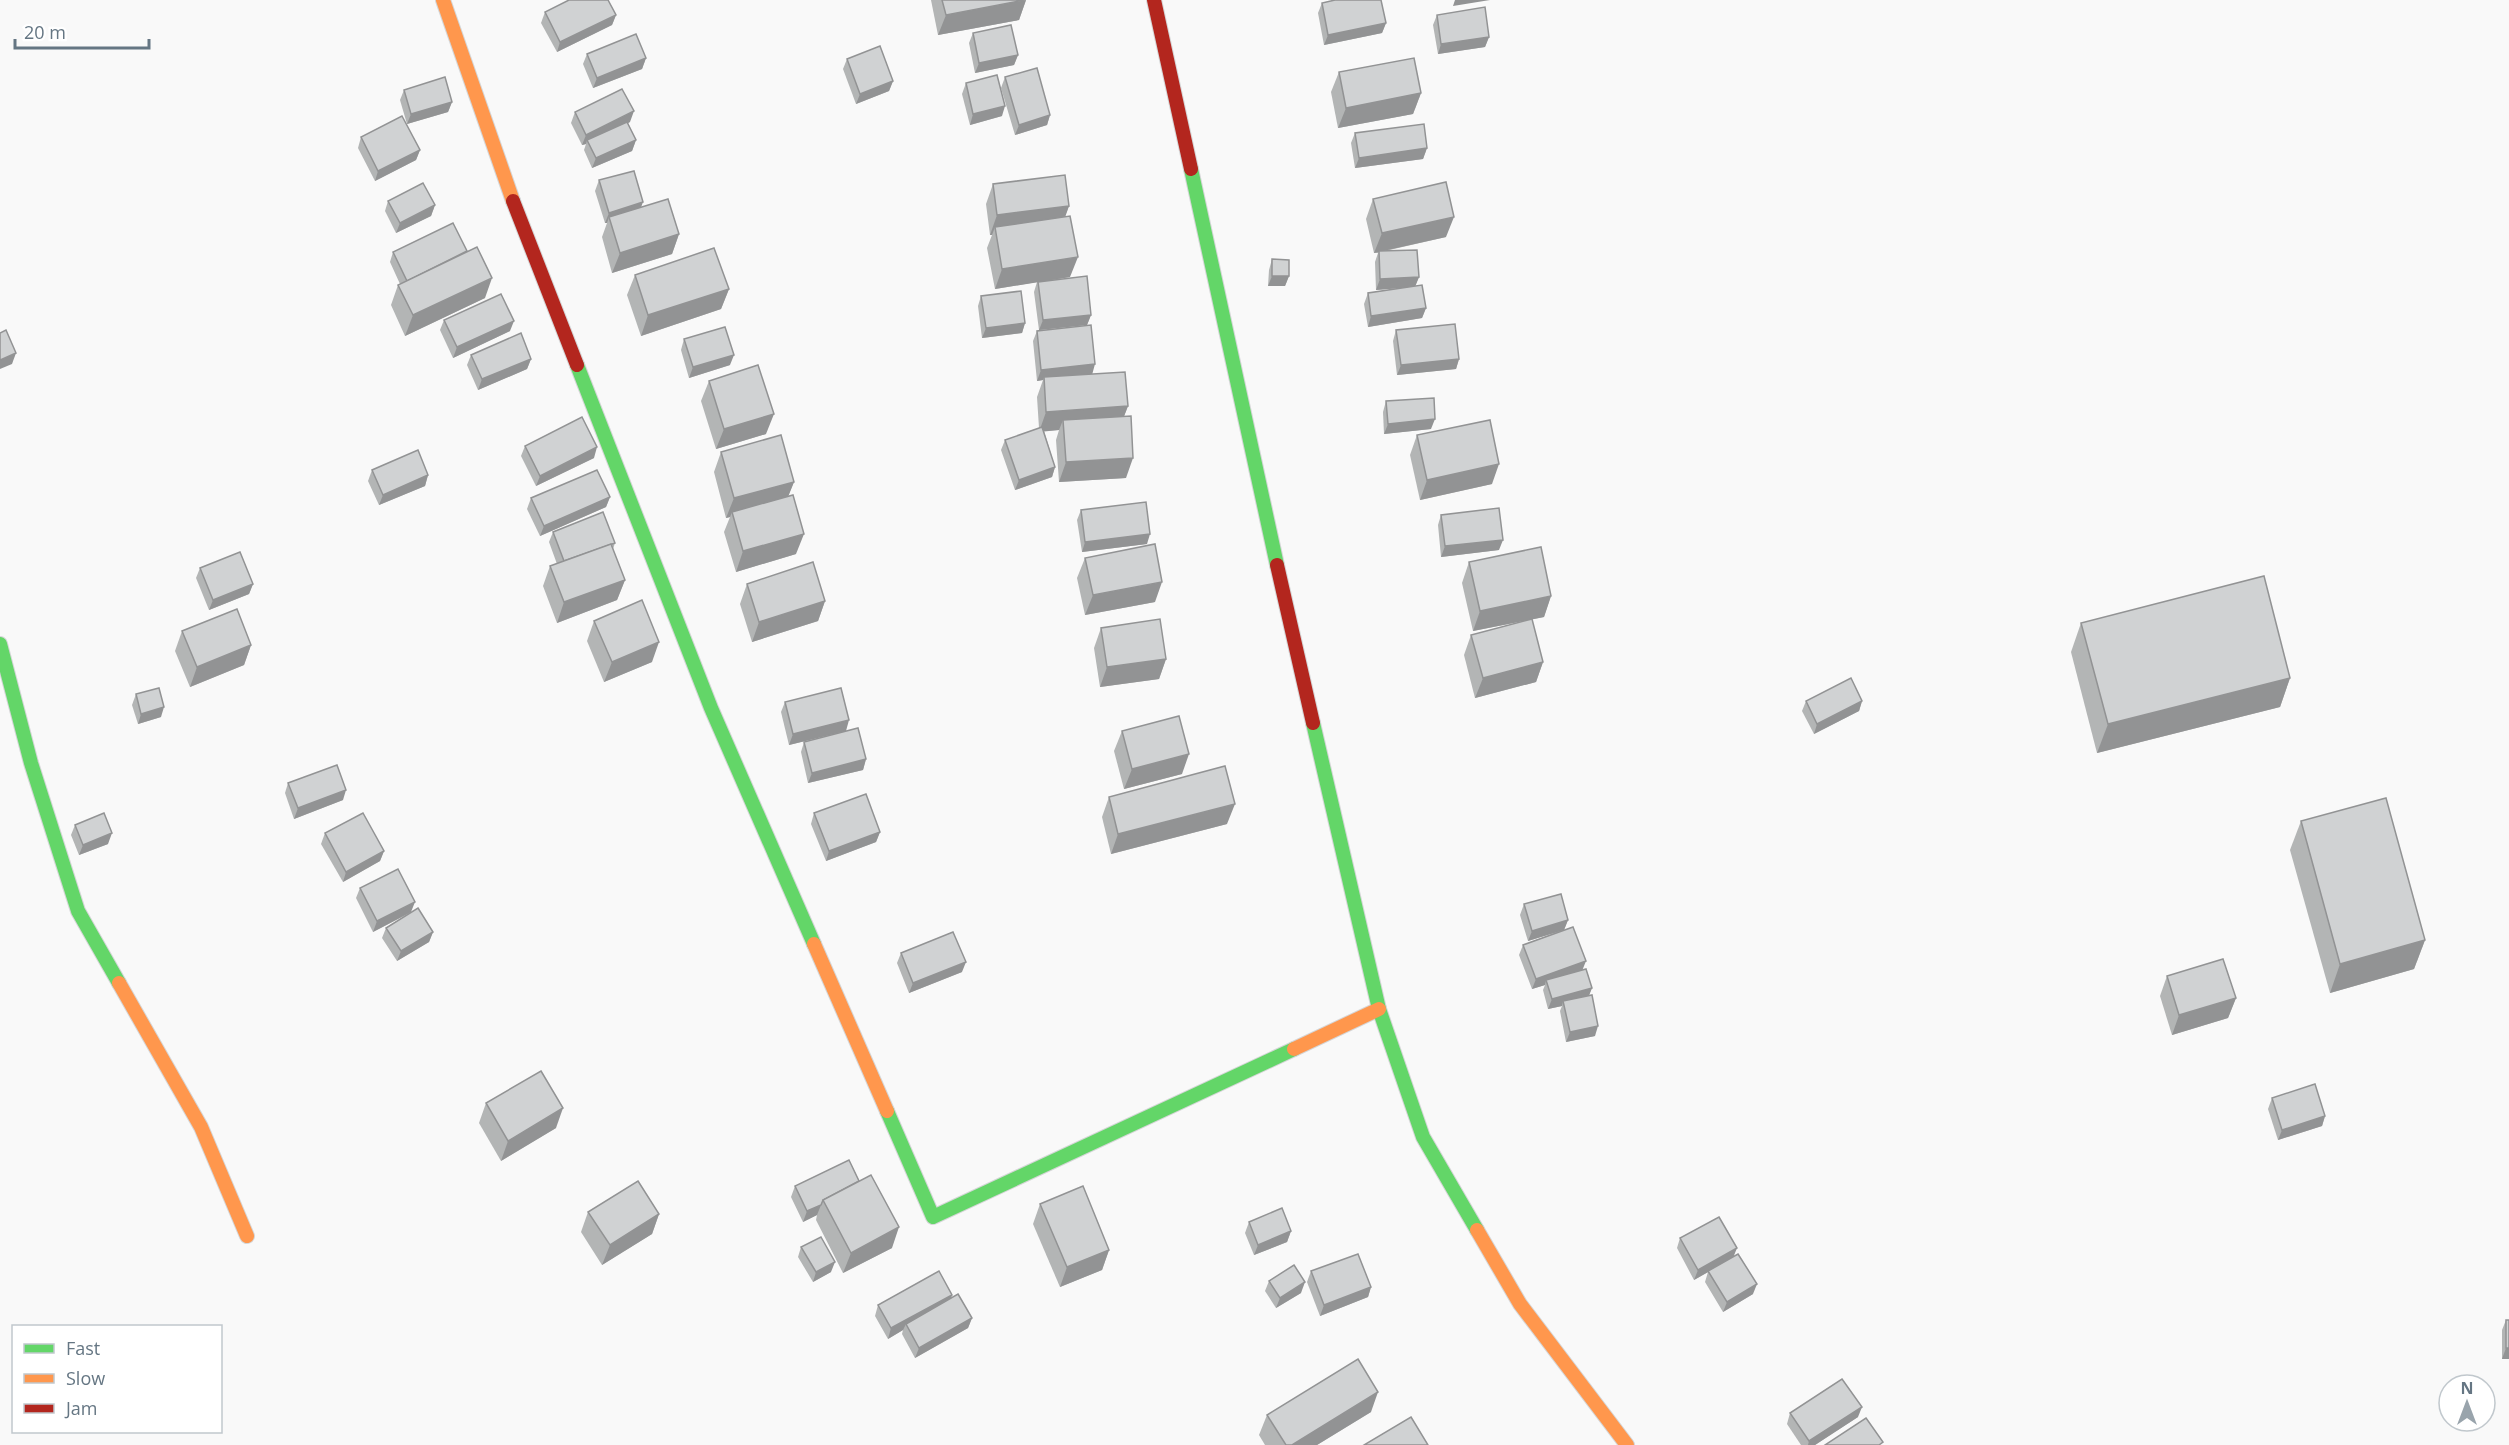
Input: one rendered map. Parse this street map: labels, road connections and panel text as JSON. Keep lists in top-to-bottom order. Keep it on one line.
{"legend":["Fast","Slow","Jam"],"scale_bar":"20 m","north":"top"}
